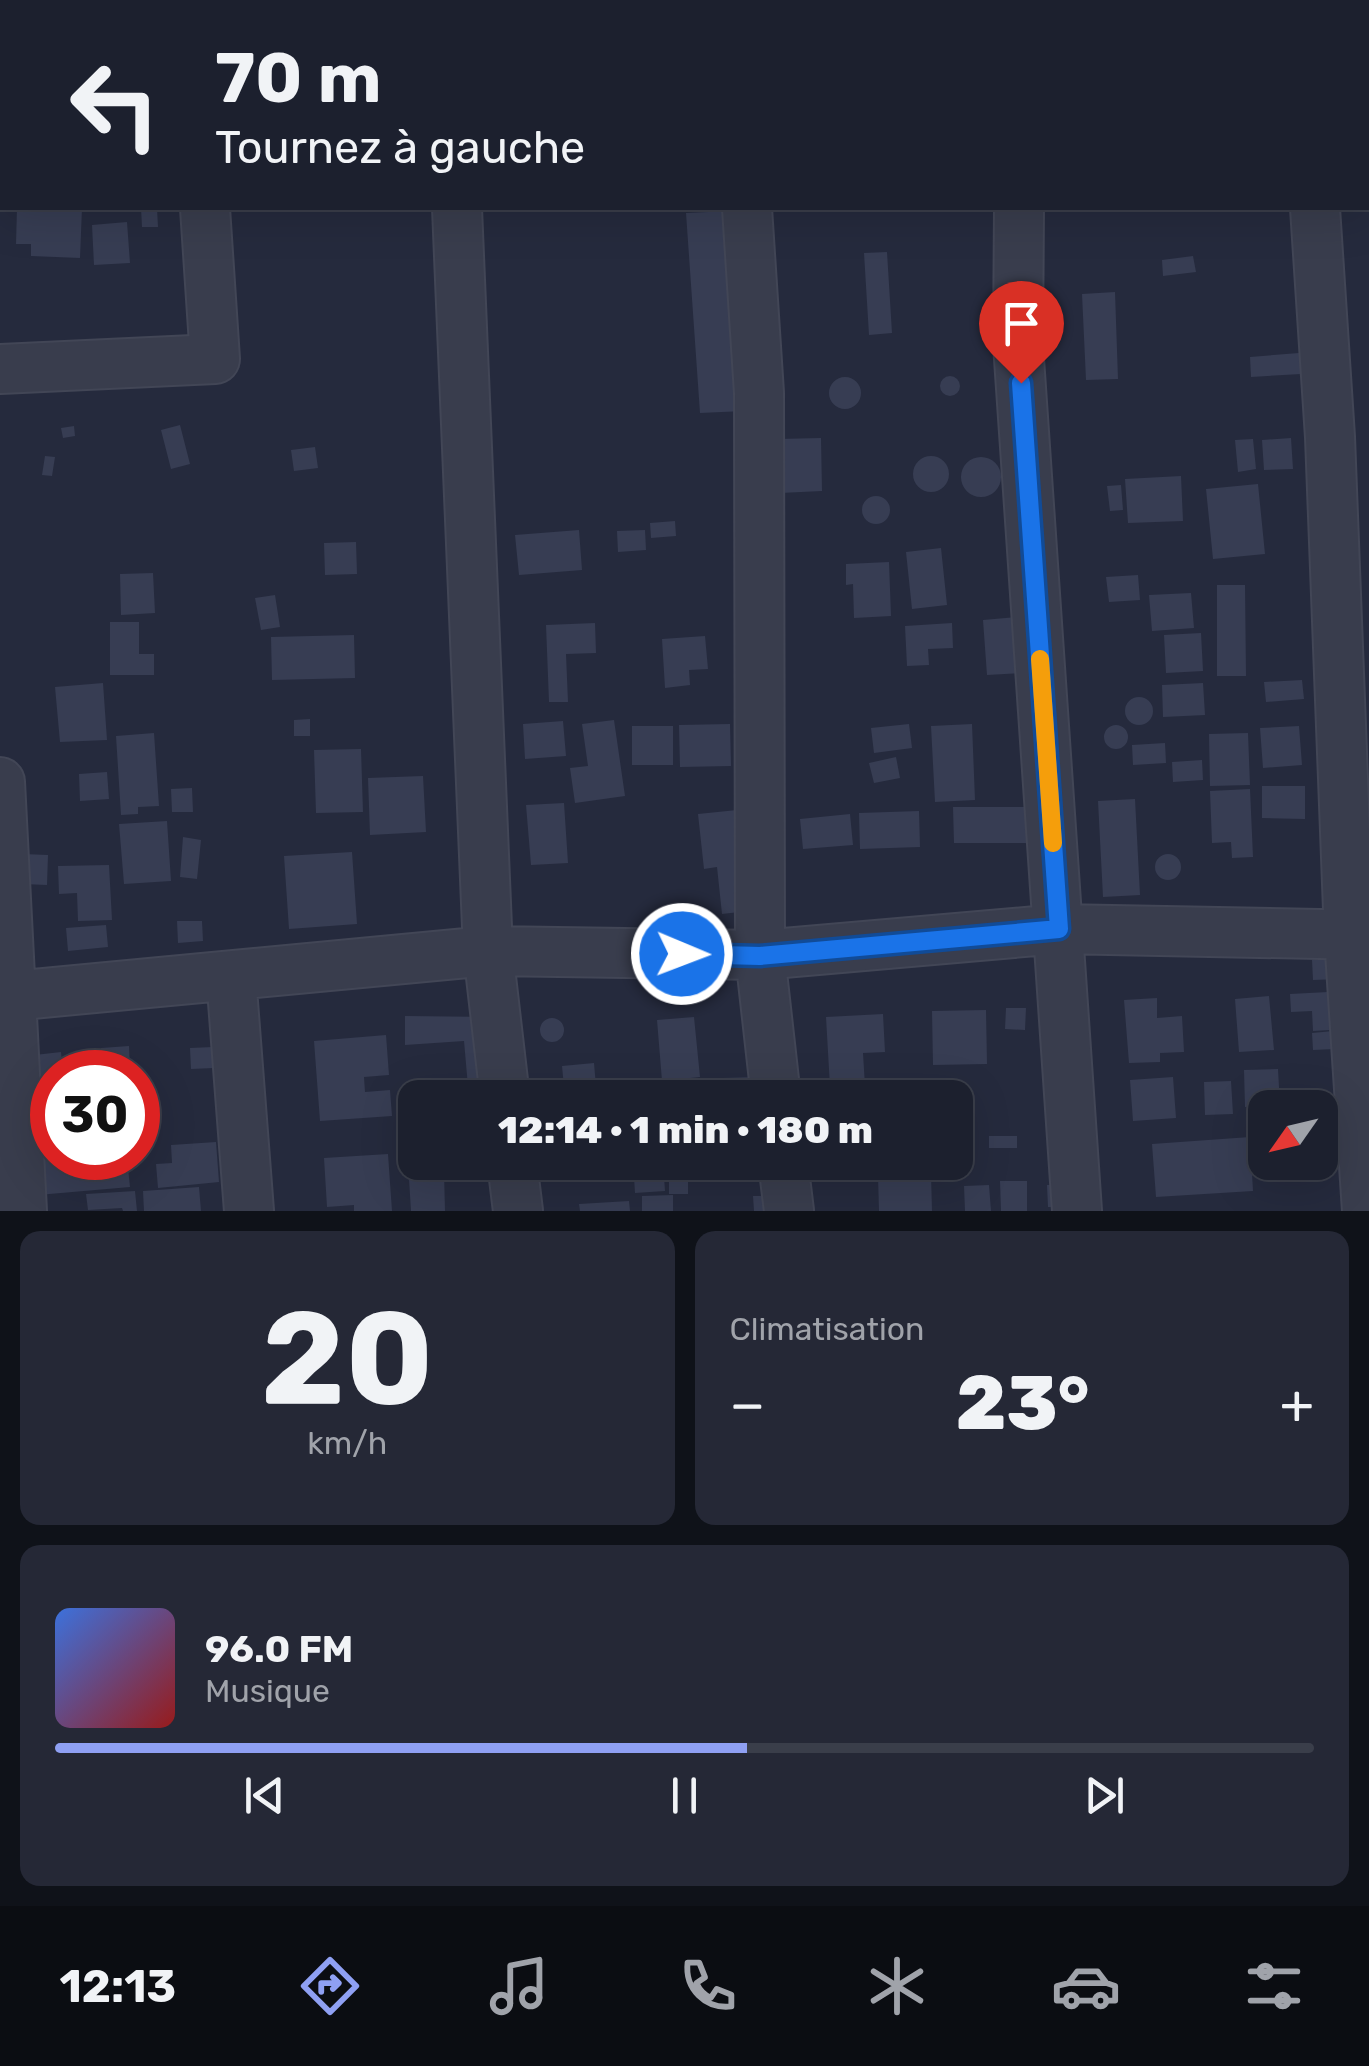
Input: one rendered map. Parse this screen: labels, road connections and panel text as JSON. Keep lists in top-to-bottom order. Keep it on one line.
{"north":"bottom left","page":{"turn":["70 m","Tournez à gauche"],"limit":"30","trip":"12:14 · 1 min · 180 m","tile":[["20","km/h"],"Climatisation"],"heat":["−","23°","+"],"song":["96.0 FM","Musique"],"tabs":"12:13"}}
